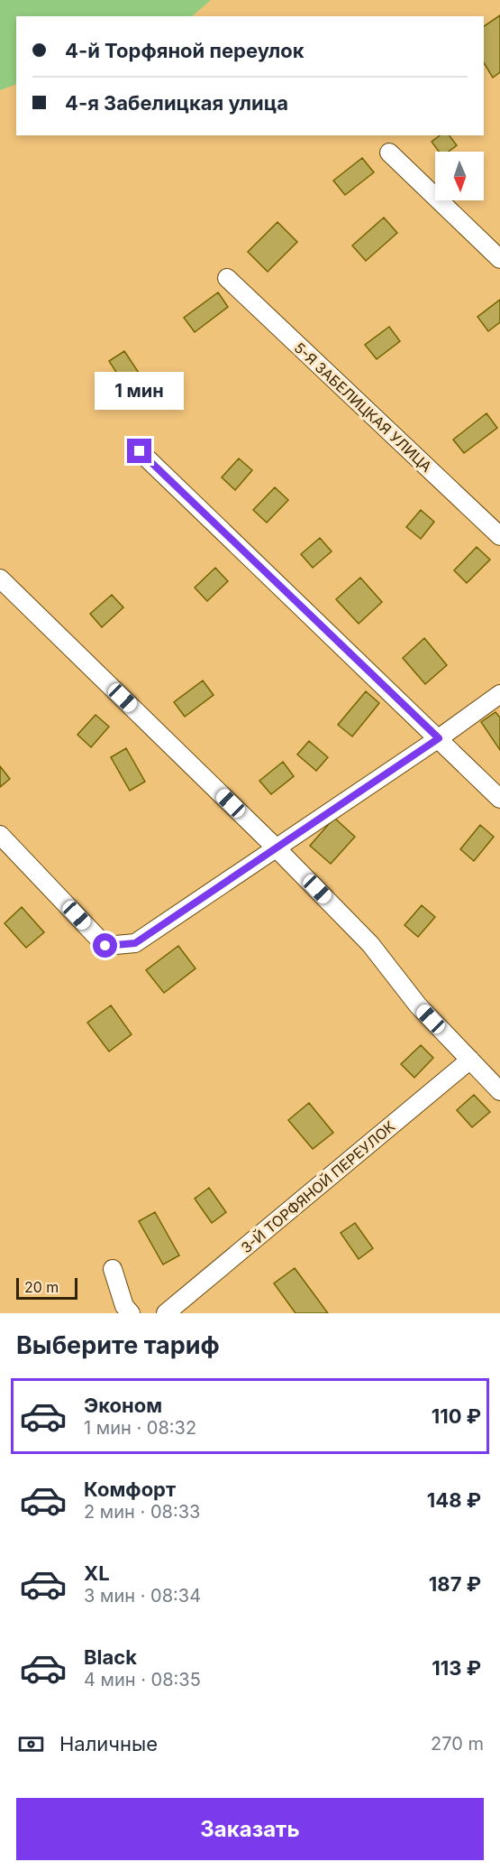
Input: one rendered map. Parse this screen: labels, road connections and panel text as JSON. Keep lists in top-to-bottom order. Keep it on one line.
{"streets":{"street":["5-Я ЗАБЕЛИЦКАЯ УЛИЦА","3-Й ТОРФЯНОЙ ПЕРЕУЛОК"]},"scale_bar":"20 m","north":"bottom","page":{"banner":["4-й Торфяной переулок","4-я Забелицкая улица"],"bubble":"1 мин","scale":"20 m","heading":"Выберите тариф","list":[{"name":"Эконом","note":"1 мин · 08:32","value":"110 ₽"},{"name":"Комфорт","note":"2 мин · 08:33","value":"148 ₽"},{"name":"XL","note":"3 мин · 08:34","value":"187 ₽"},{"name":"Black","note":"4 мин · 08:35","value":"113 ₽"}],"pay":["Наличные","270 m"],"buttons":"Заказать"}}
